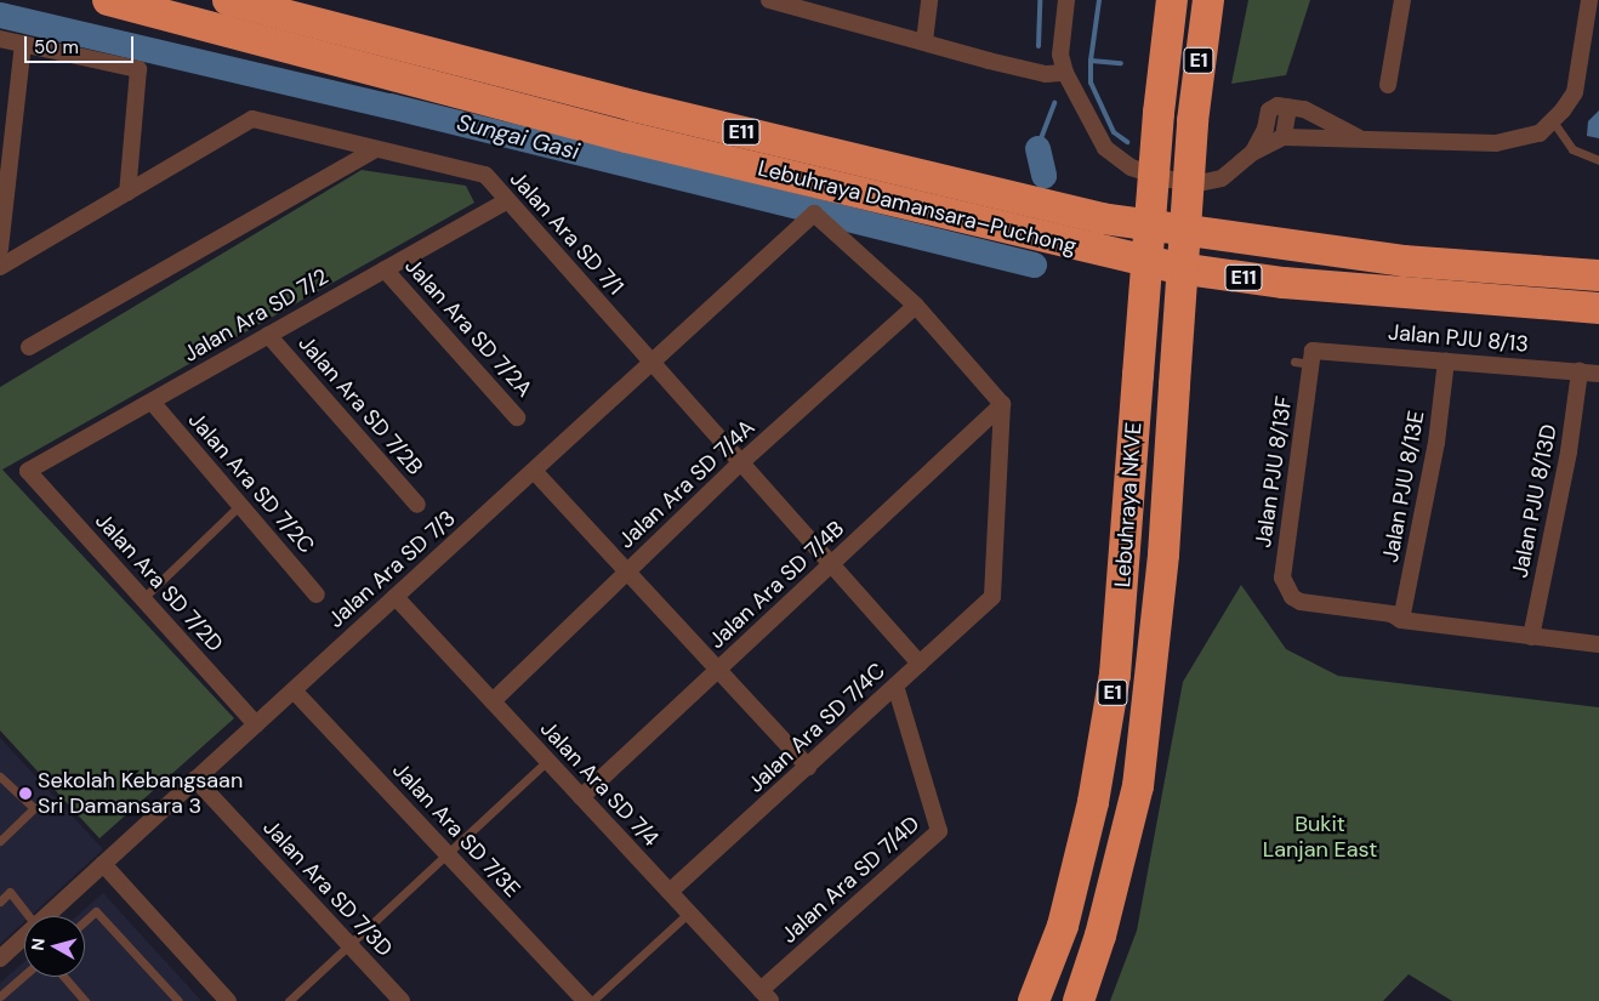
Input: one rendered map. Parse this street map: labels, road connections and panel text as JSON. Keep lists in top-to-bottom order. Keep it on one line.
{"streets":{"highway":["E1","E11","Lebuhraya Damansara–Puchong","Lebuhraya NKVE"],"street":["Jalan Ara SD 7/1","Jalan Ara SD 7/2","Jalan Ara SD 7/2A","Jalan PJU 8/13","Jalan Ara SD 7/2B","Jalan PJU 8/13F","Jalan Ara SD 7/2C","Jalan Ara SD 7/4A","Jalan PJU 8/13E","Jalan PJU 8/13D","Jalan Ara SD 7/3","Jalan Ara SD 7/2D","Jalan Ara SD 7/4B","Jalan Ara SD 7/4C","Jalan Ara SD 7/4","Jalan Ara SD 7/3E","Jalan Ara SD 7/4D","Jalan Ara SD 7/3D"]},"crossings":[["Jalan Ara SD 7/1","Jalan Ara SD 7/2"],["Jalan Ara SD 7/1","Jalan Ara SD 7/4A"],["Jalan Ara SD 7/1","Jalan Ara SD 7/3"],["Jalan Ara SD 7/1","Jalan Ara SD 7/4B"],["Jalan Ara SD 7/1","Jalan Ara SD 7/4C"],["Jalan Ara SD 7/2","Jalan Ara SD 7/2A"],["Jalan Ara SD 7/2","Jalan Ara SD 7/2B"],["Jalan Ara SD 7/2","Jalan Ara SD 7/2C"],["Jalan Ara SD 7/2","Jalan Ara SD 7/2D"],["Jalan PJU 8/13","Jalan PJU 8/13F"],["Jalan PJU 8/13","Jalan PJU 8/13E"],["Jalan PJU 8/13","Jalan PJU 8/13D"],["Jalan PJU 8/13F","Jalan PJU 8/13E"],["Jalan Ara SD 7/4A","Jalan Ara SD 7/3"],["Jalan Ara SD 7/4A","Jalan Ara SD 7/4"],["Jalan Ara SD 7/3","Jalan Ara SD 7/2D"],["Jalan Ara SD 7/3","Jalan Ara SD 7/4"],["Jalan Ara SD 7/3","Jalan Ara SD 7/3E"],["Jalan Ara SD 7/3","Jalan Ara SD 7/3D"],["Jalan Ara SD 7/4B","Jalan Ara SD 7/4C"],["Jalan Ara SD 7/4B","Jalan Ara SD 7/4"],["Jalan Ara SD 7/4C","Jalan Ara SD 7/4"],["Jalan Ara SD 7/4C","Jalan Ara SD 7/4D"],["Jalan Ara SD 7/4","Jalan Ara SD 7/4D"]],"water":["Sungai Gasi"],"parks":["Bukit Lanjan East"],"places":["Sekolah Kebangsaan Sri Damansara 3"],"scale_bar":"50 m","north":"left"}
